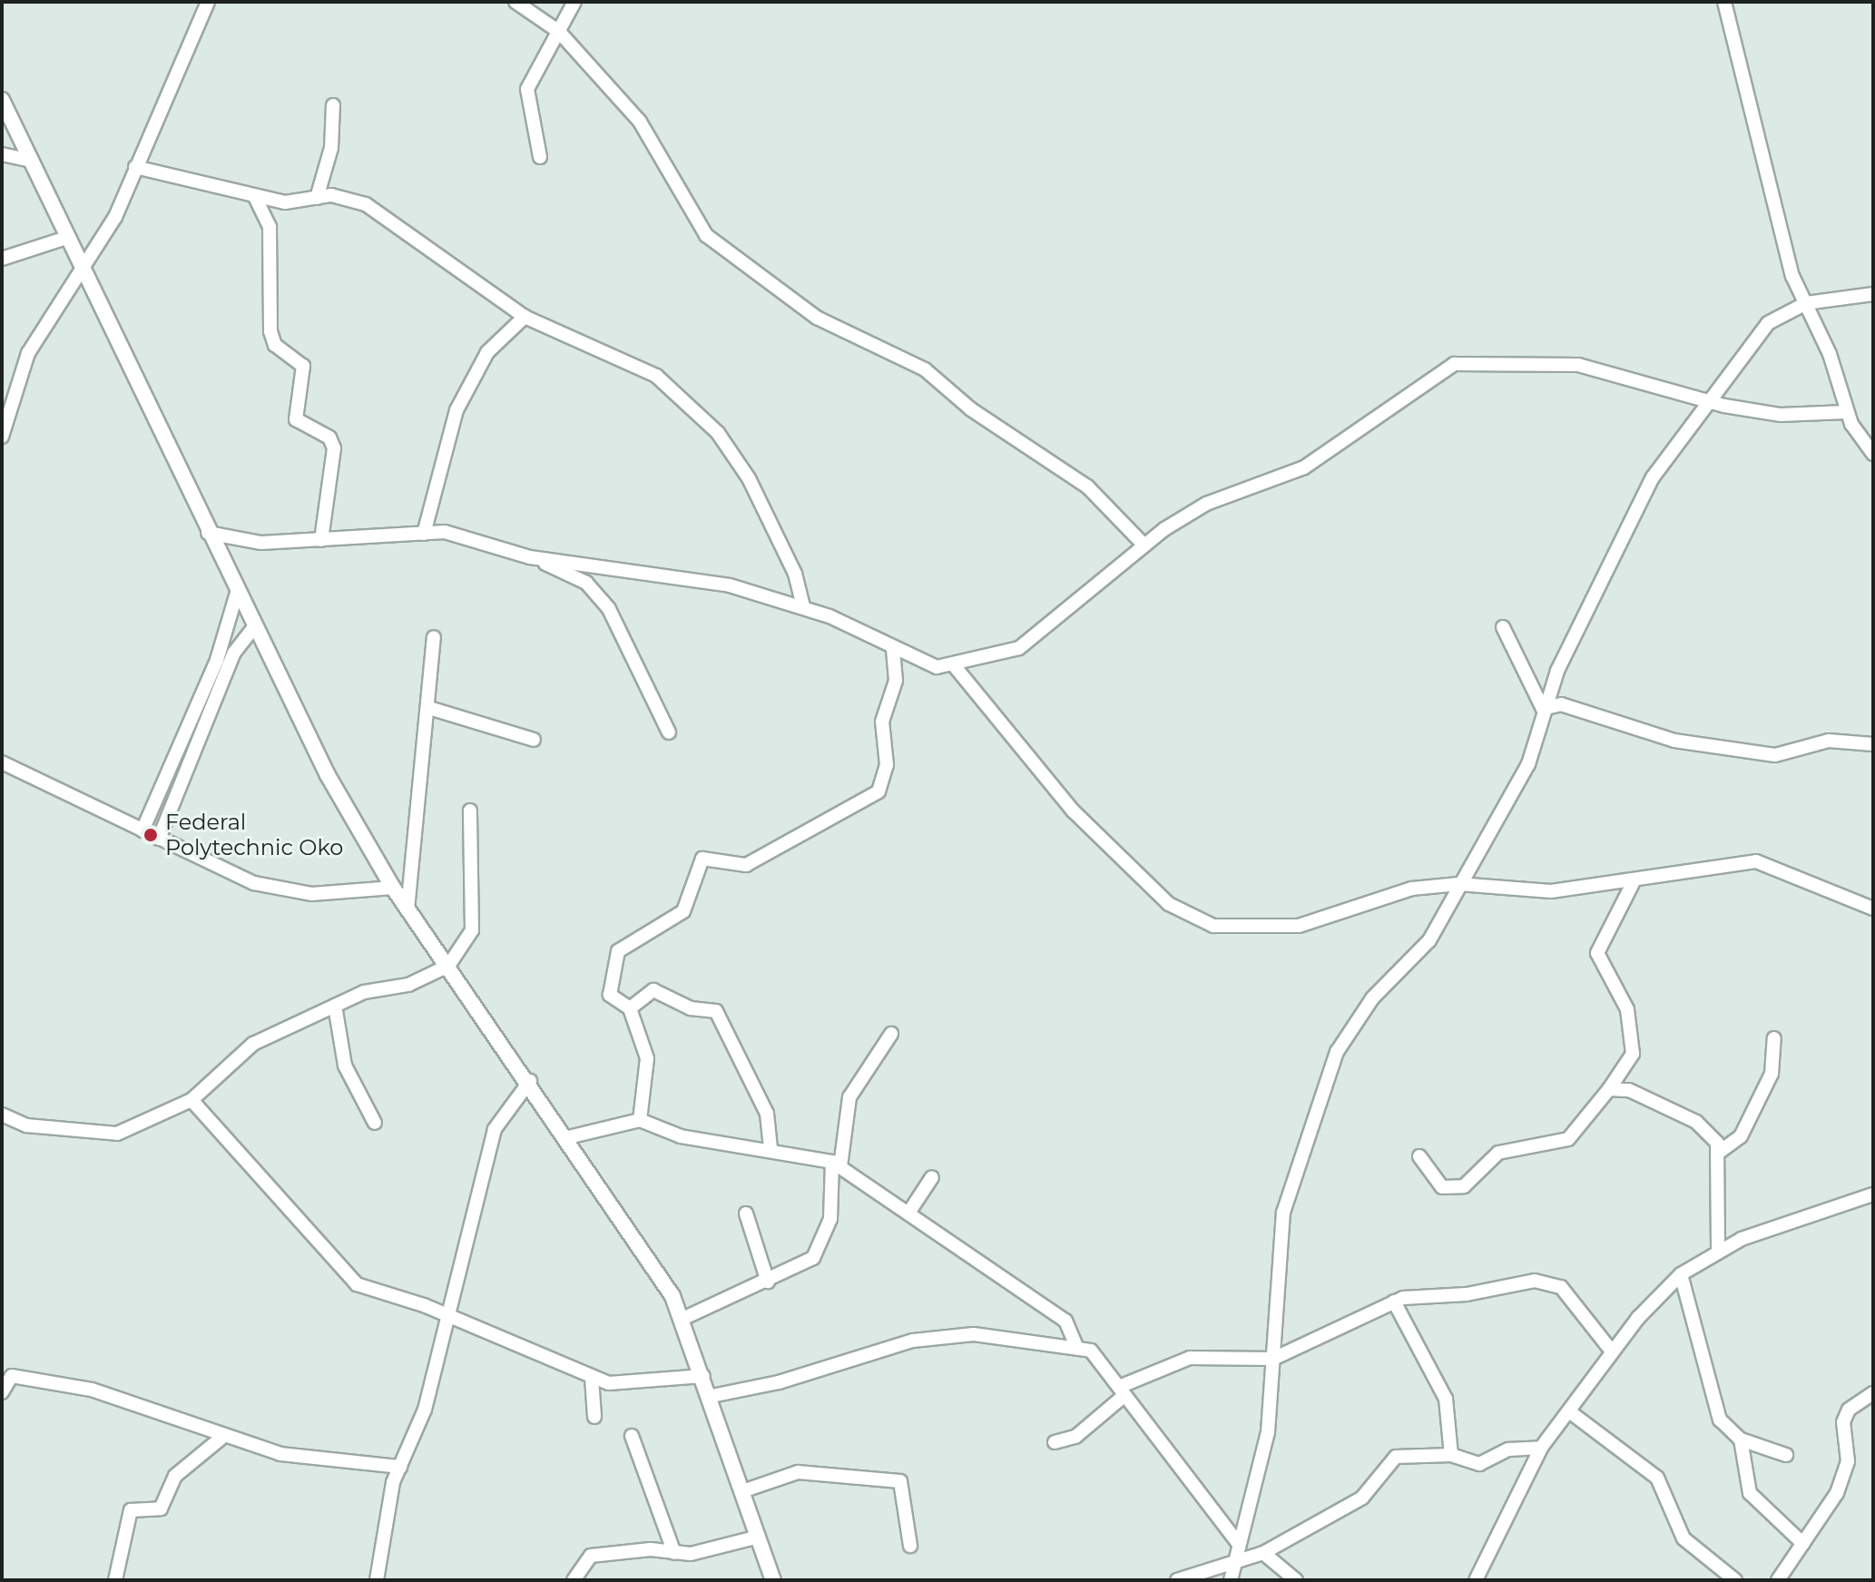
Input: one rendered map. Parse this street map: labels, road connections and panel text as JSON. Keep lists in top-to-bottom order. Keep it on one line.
{"places":["Federal Polytechnic Oko"]}
